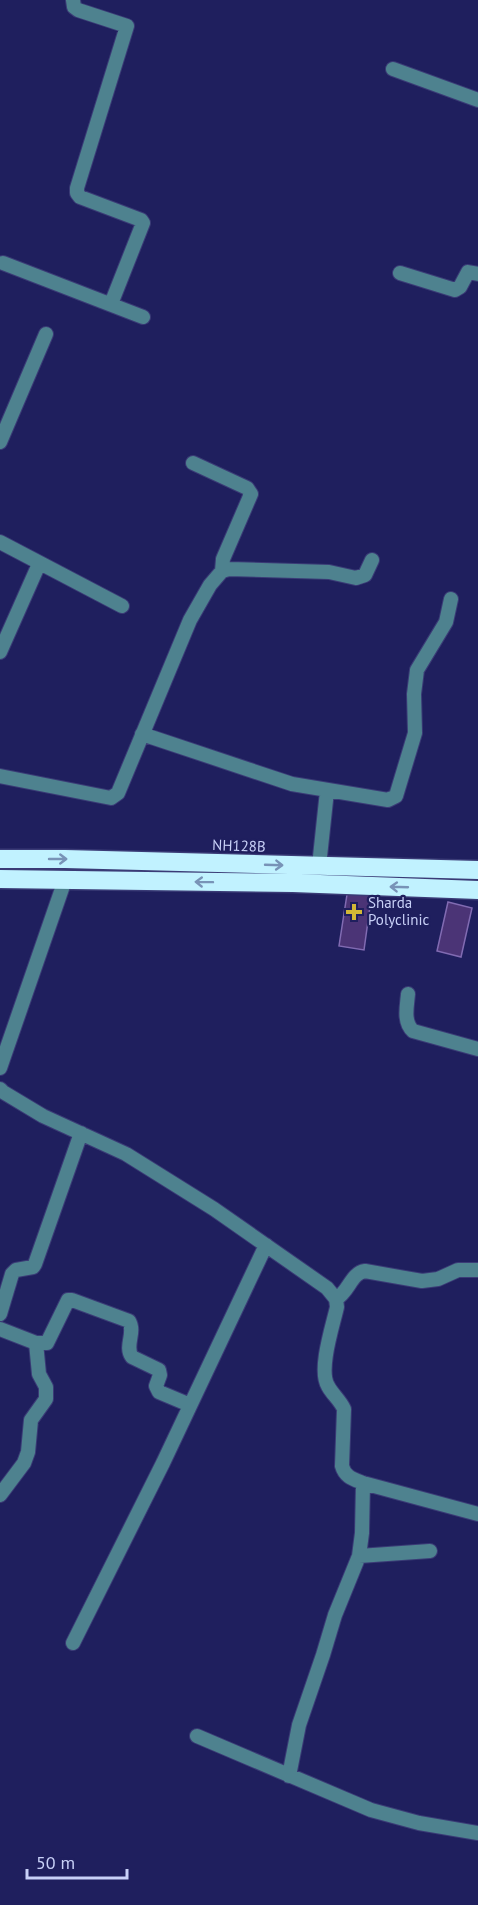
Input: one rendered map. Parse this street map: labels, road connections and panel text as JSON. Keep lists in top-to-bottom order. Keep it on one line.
{"streets":{"highway":["NH128B"]},"places":{"health":["Sharda Polyclinic"]},"scale_bar":"50 m"}
